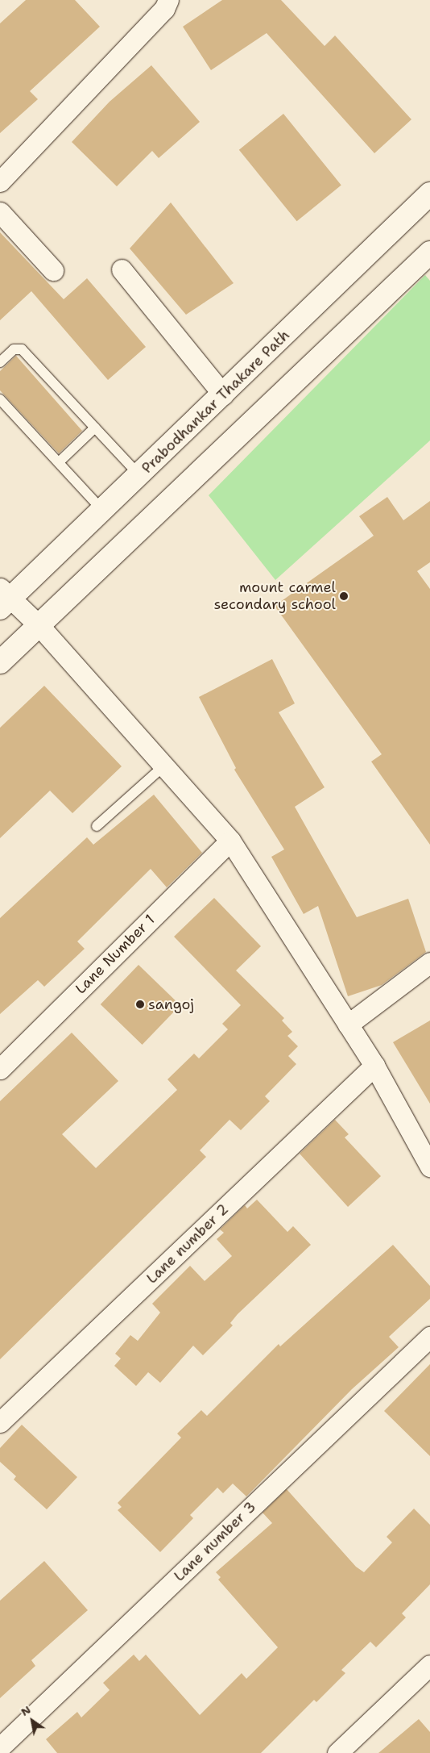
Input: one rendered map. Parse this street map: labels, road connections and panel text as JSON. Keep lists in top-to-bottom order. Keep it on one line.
{"streets":{"main road":["Prabodhankar Thakare Path"],"street":["Lane Number 1","Lane number 2","Lane number 3"]},"places":["mount carmel secondary school","sangoj"],"north":"top left"}
